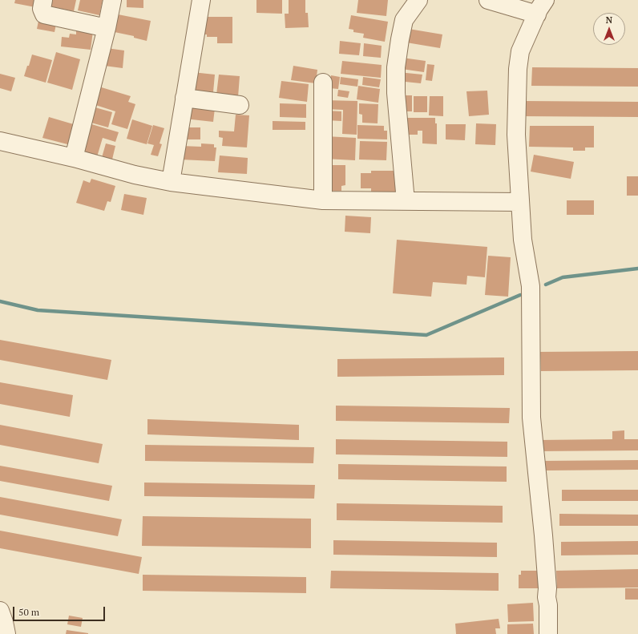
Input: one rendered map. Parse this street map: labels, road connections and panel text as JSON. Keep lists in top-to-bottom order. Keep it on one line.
{"scale_bar":"50 m","north":"top"}
